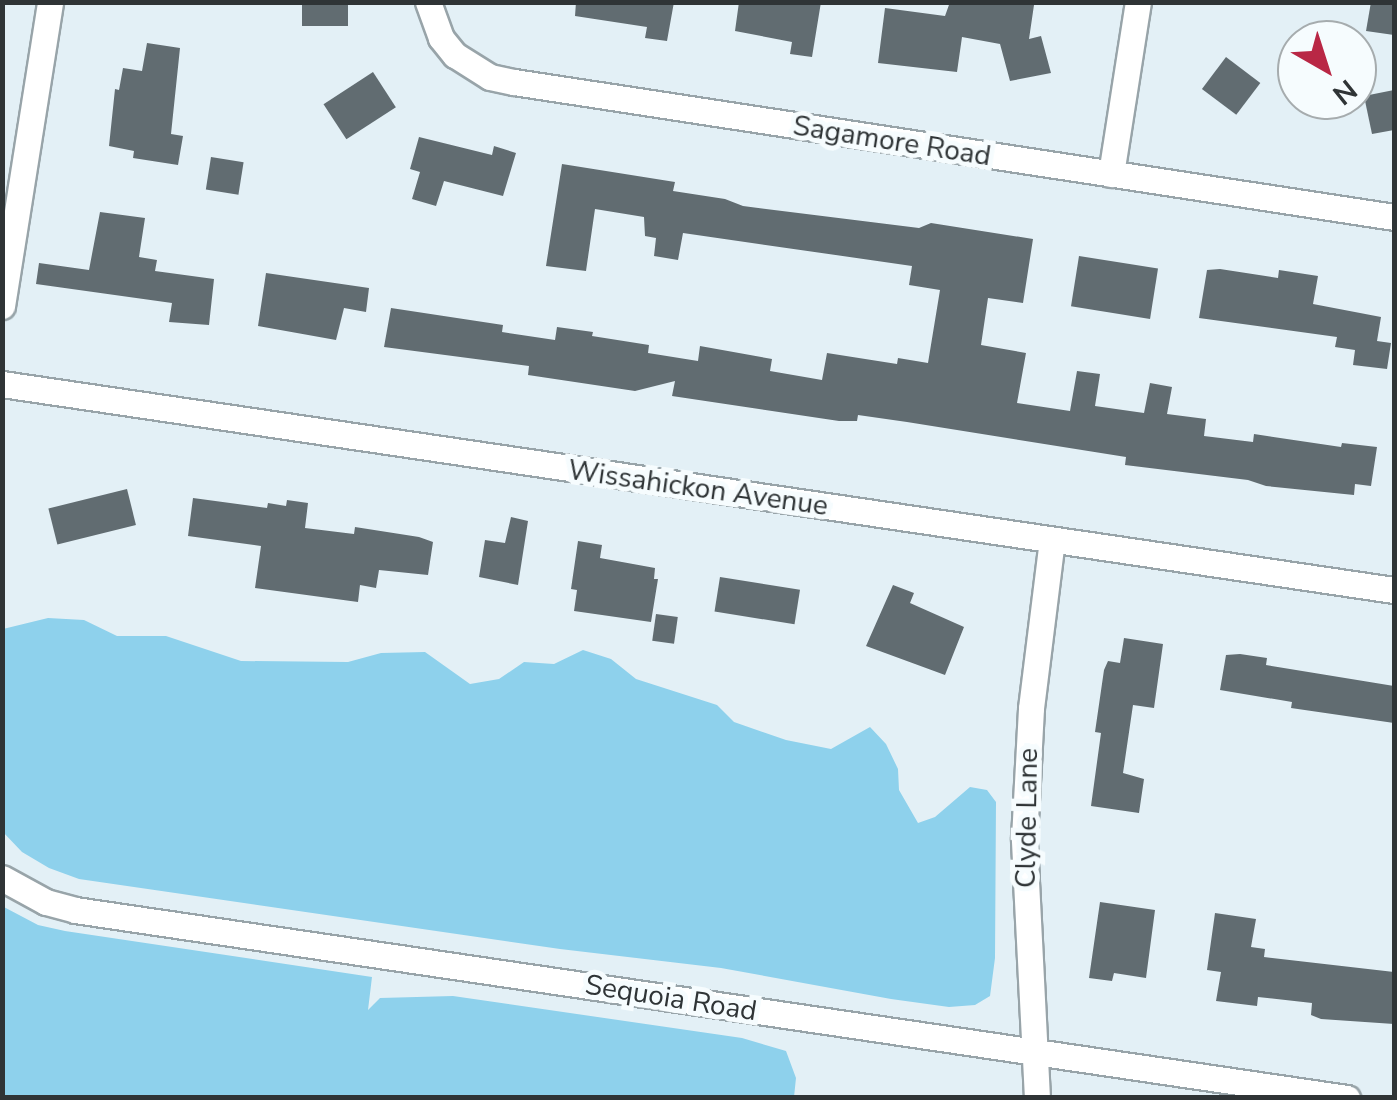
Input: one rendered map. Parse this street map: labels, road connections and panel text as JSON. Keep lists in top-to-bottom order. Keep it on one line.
{"streets":{"street":["Sagamore Road","Wissahickon Avenue","Clyde Lane","Sequoia Road"]},"crossings":[["Wissahickon Avenue","Clyde Lane"],["Clyde Lane","Sequoia Road"]],"north":"bottom right"}
